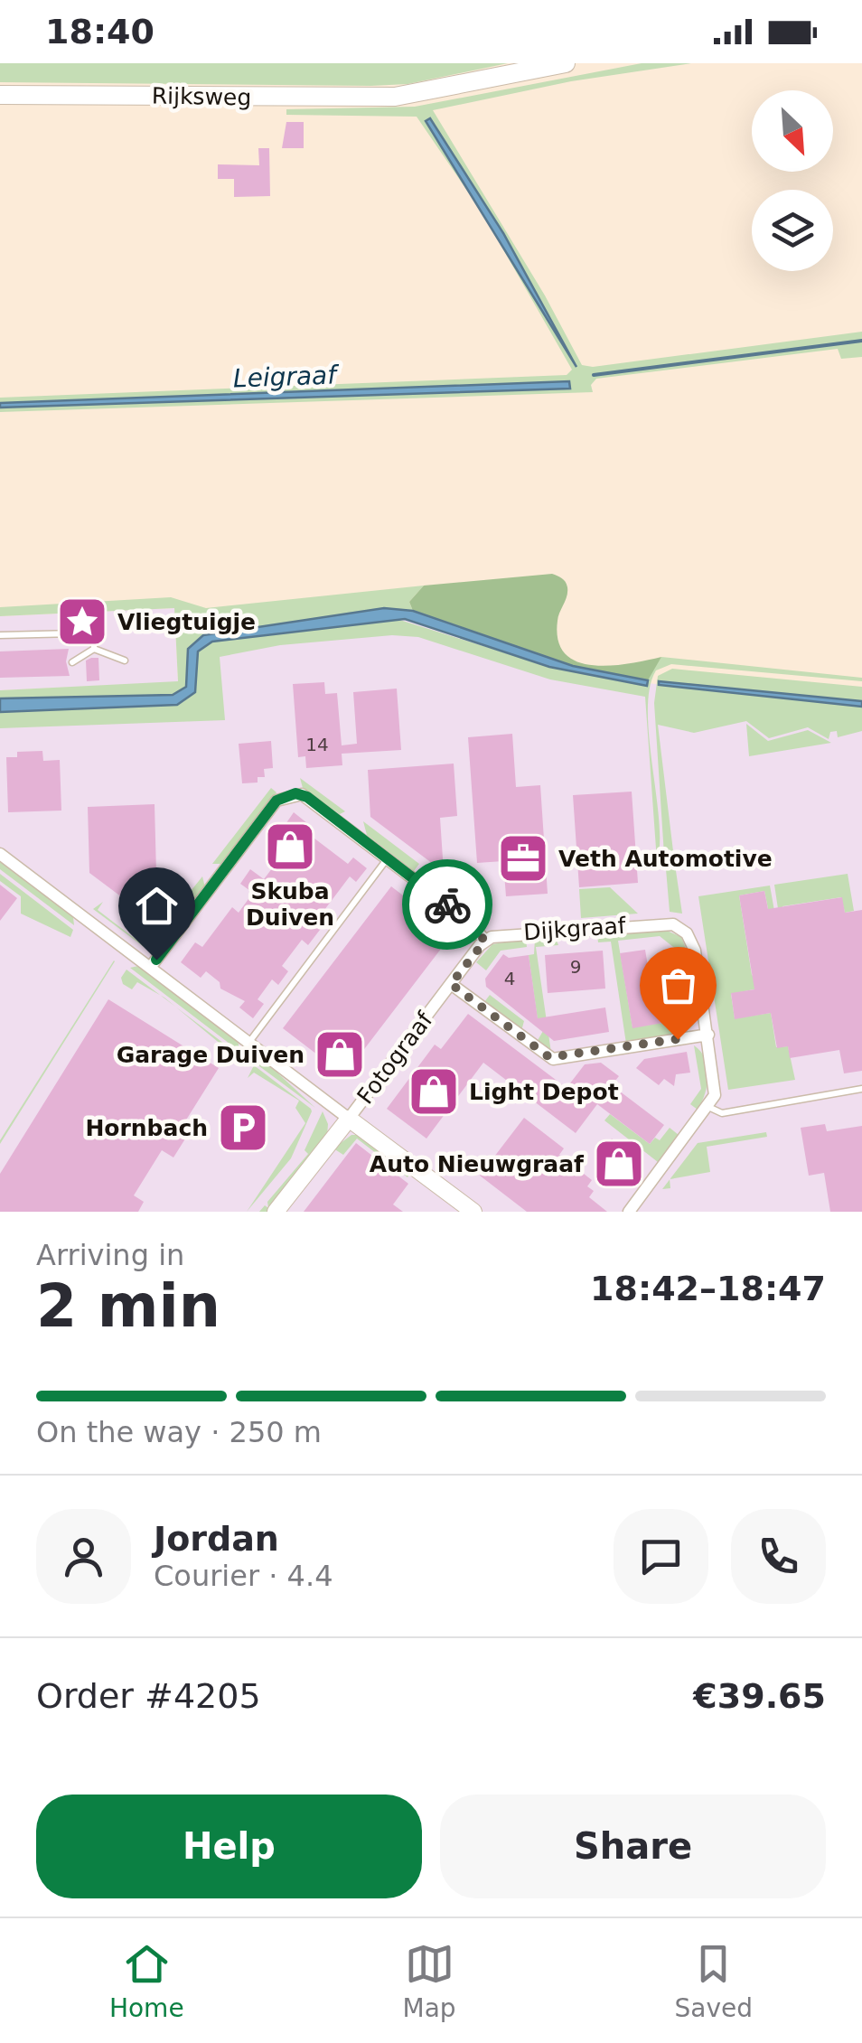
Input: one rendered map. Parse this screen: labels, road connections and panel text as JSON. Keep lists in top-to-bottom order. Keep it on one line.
{"streets":{"main road":["Rijksweg"],"street":["Dijkgraaf","Fotograaf"]},"crossings":[["Dijkgraaf","Fotograaf"]],"water":["Leigraaf"],"places":{"place":["Vliegtuigje"],"shop":["Skuba Duiven","Garage Duiven","Light Depot","Auto Nieuwgraaf"],"office":["Veth Automotive"],"parking":["Hornbach"]},"house_numbers":["14","9","4"],"north":"bottom right","page":{"status":"18:40","heading":["2 min","Arriving in","18:42–18:47"],"panel":["Jordan","Courier · 4.4","Order #4205","€39.65"],"bar":"On the way · 250 m","buttons":["Help","Share"],"tabs":["Home","Map","Saved"]}}
